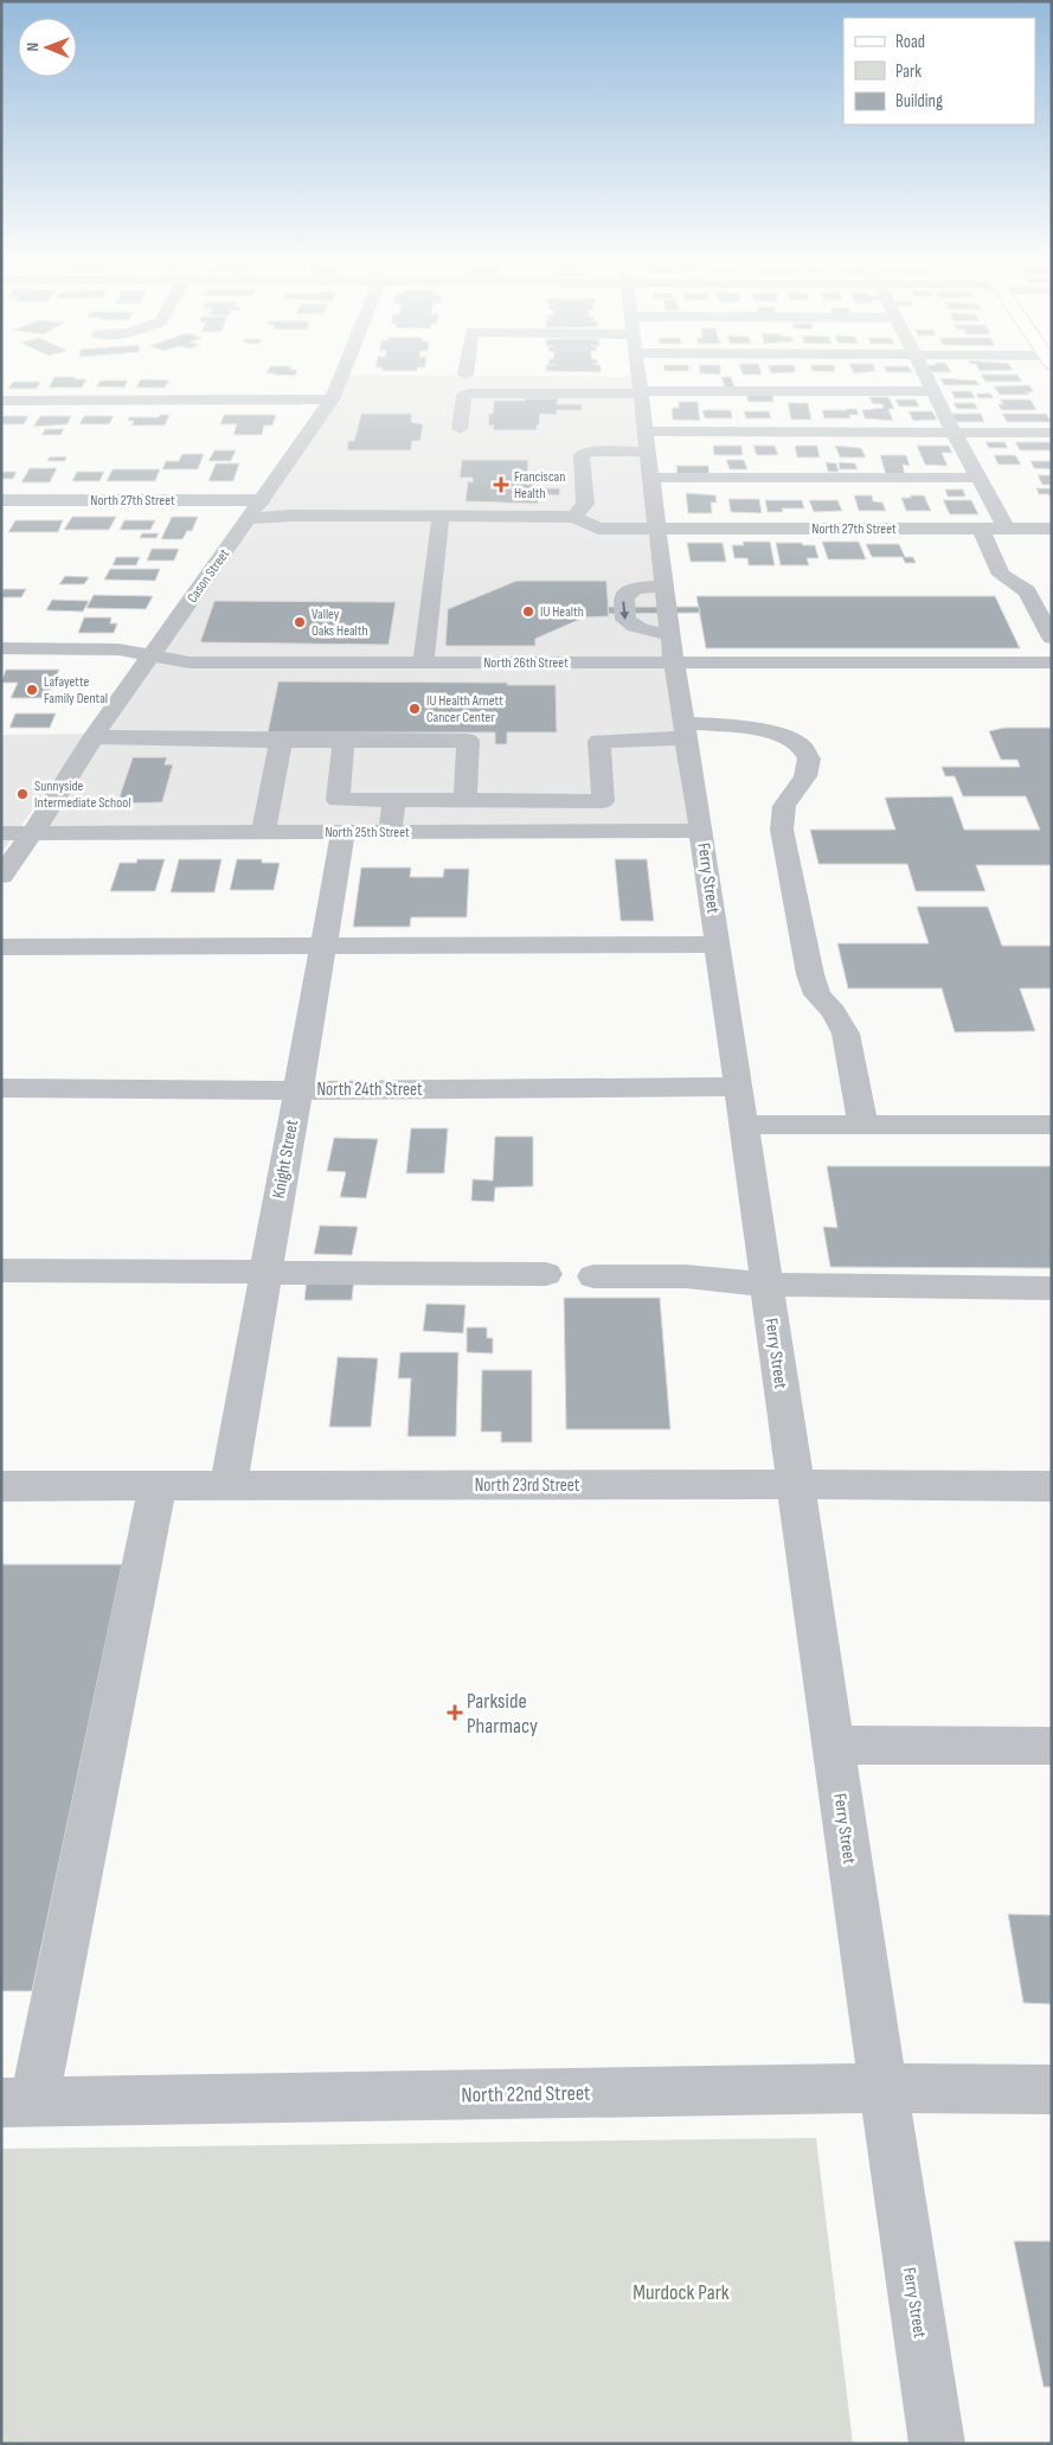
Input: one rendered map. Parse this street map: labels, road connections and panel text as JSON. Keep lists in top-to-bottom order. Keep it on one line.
{"streets":{"street":["North 27th Street","Cason Street","North 26th Street","North 25th Street","Ferry Street","North 24th Street","Knight Street","North 23rd Street","North 22nd Street"]},"crossings":[["North 27th Street","Cason Street"],["North 27th Street","Ferry Street"],["Cason Street","North 26th Street"],["Cason Street","North 25th Street"],["North 26th Street","Ferry Street"],["North 25th Street","Ferry Street"],["North 25th Street","Knight Street"],["Ferry Street","North 24th Street"],["Ferry Street","North 23rd Street"],["Ferry Street","North 22nd Street"],["North 24th Street","Knight Street"],["Knight Street","North 23rd Street"]],"parks":["Murdock Park"],"places":{"health":["Franciscan Health","Parkside Pharmacy"],"other":["IU Health","Valley Oaks Health","Lafayette Family Dental","IU Health Arnett Cancer Center","Sunnyside Intermediate School"]},"legend":["Road","Park","Building"],"north":"left"}
